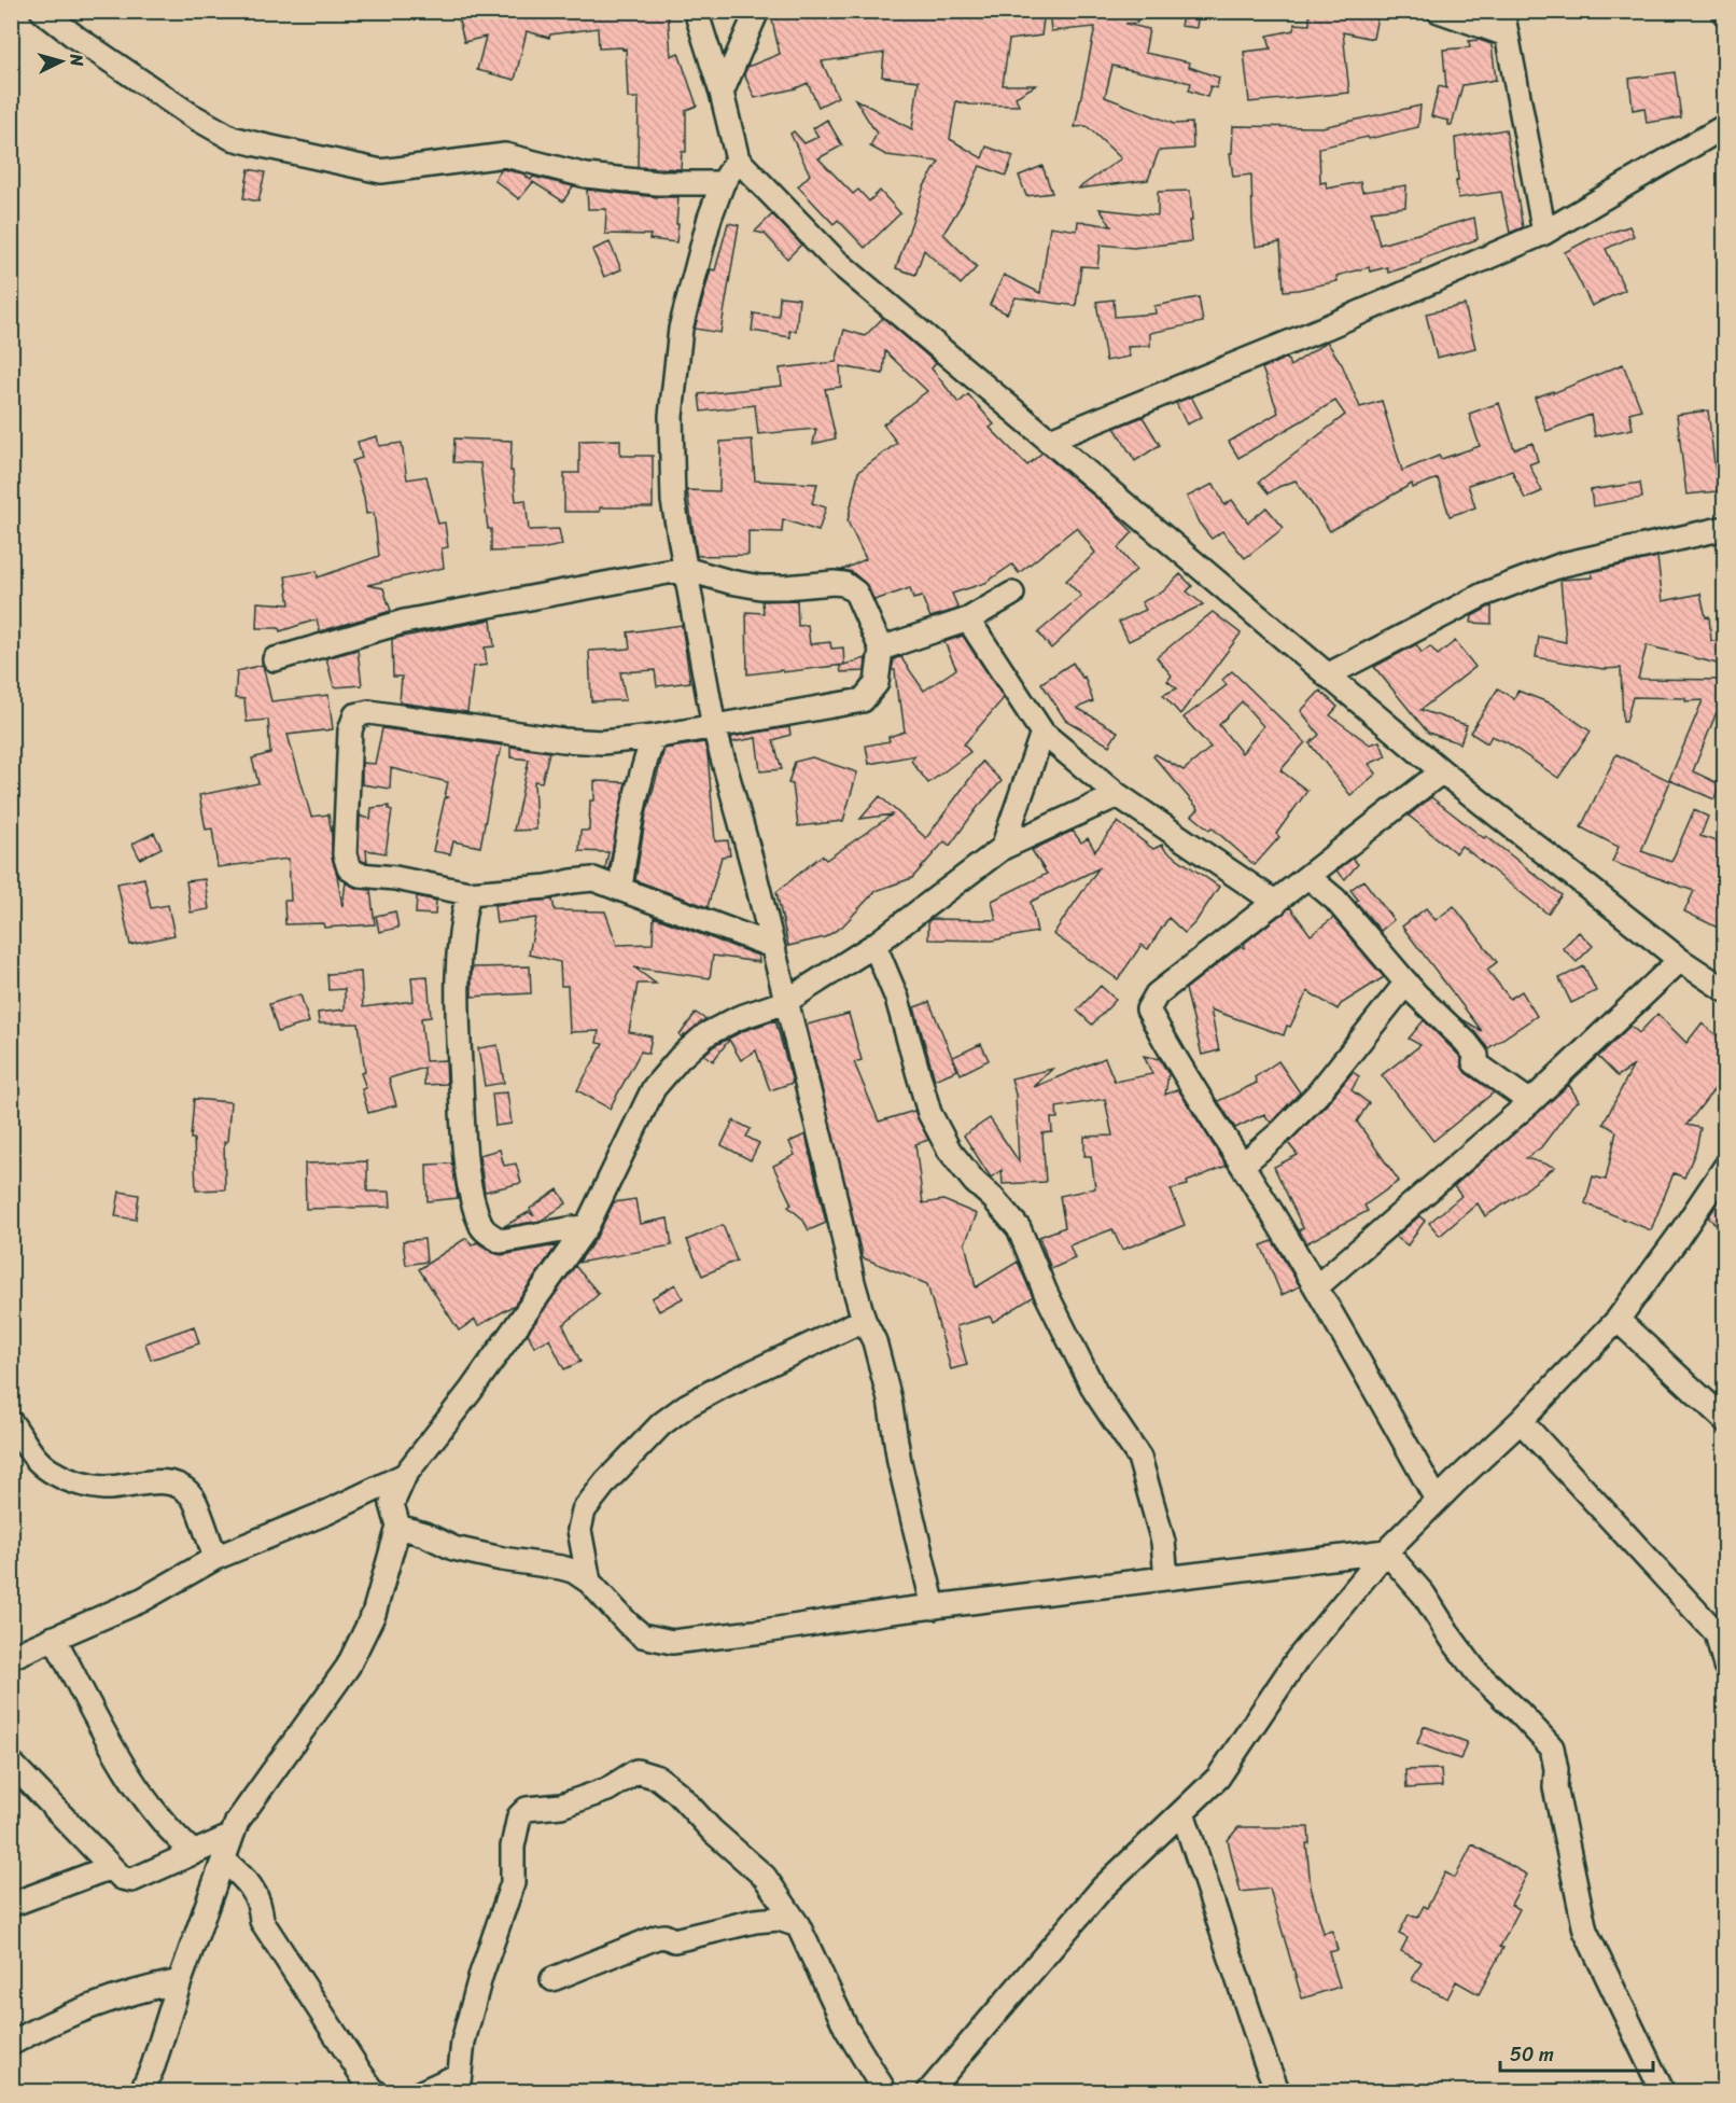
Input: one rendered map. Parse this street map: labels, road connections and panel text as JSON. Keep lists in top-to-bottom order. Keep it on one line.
{"scale_bar":"50 m","north":"right"}
